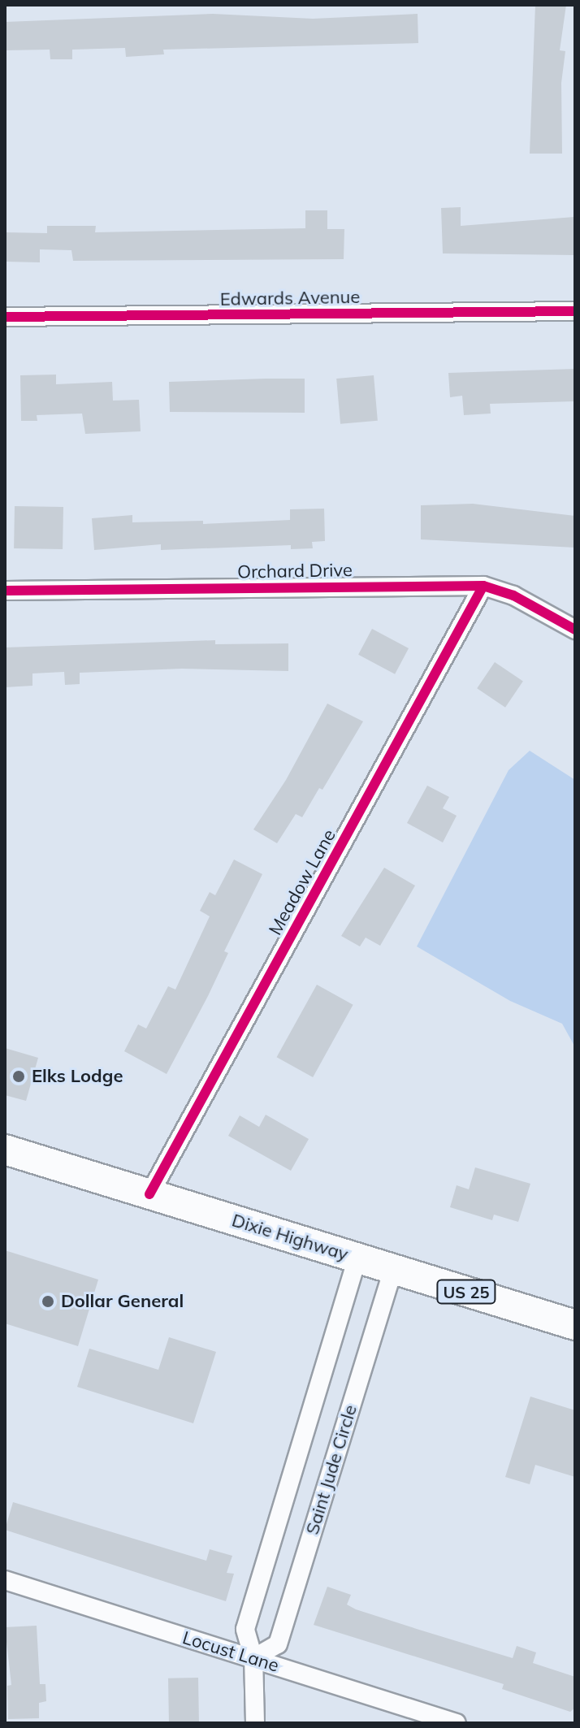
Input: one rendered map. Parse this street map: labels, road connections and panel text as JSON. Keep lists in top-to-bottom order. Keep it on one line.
{"streets":{"main road":["Dixie Highway","US 25"],"street":["Edwards Avenue","Orchard Drive","Meadow Lane","Saint Jude Circle","Locust Lane"]},"crossings":[["Orchard Drive","Meadow Lane"],["Meadow Lane","Dixie Highway"],["Dixie Highway","Saint Jude Circle"],["Saint Jude Circle","Locust Lane"]],"places":["Elks Lodge","Dollar General"]}
